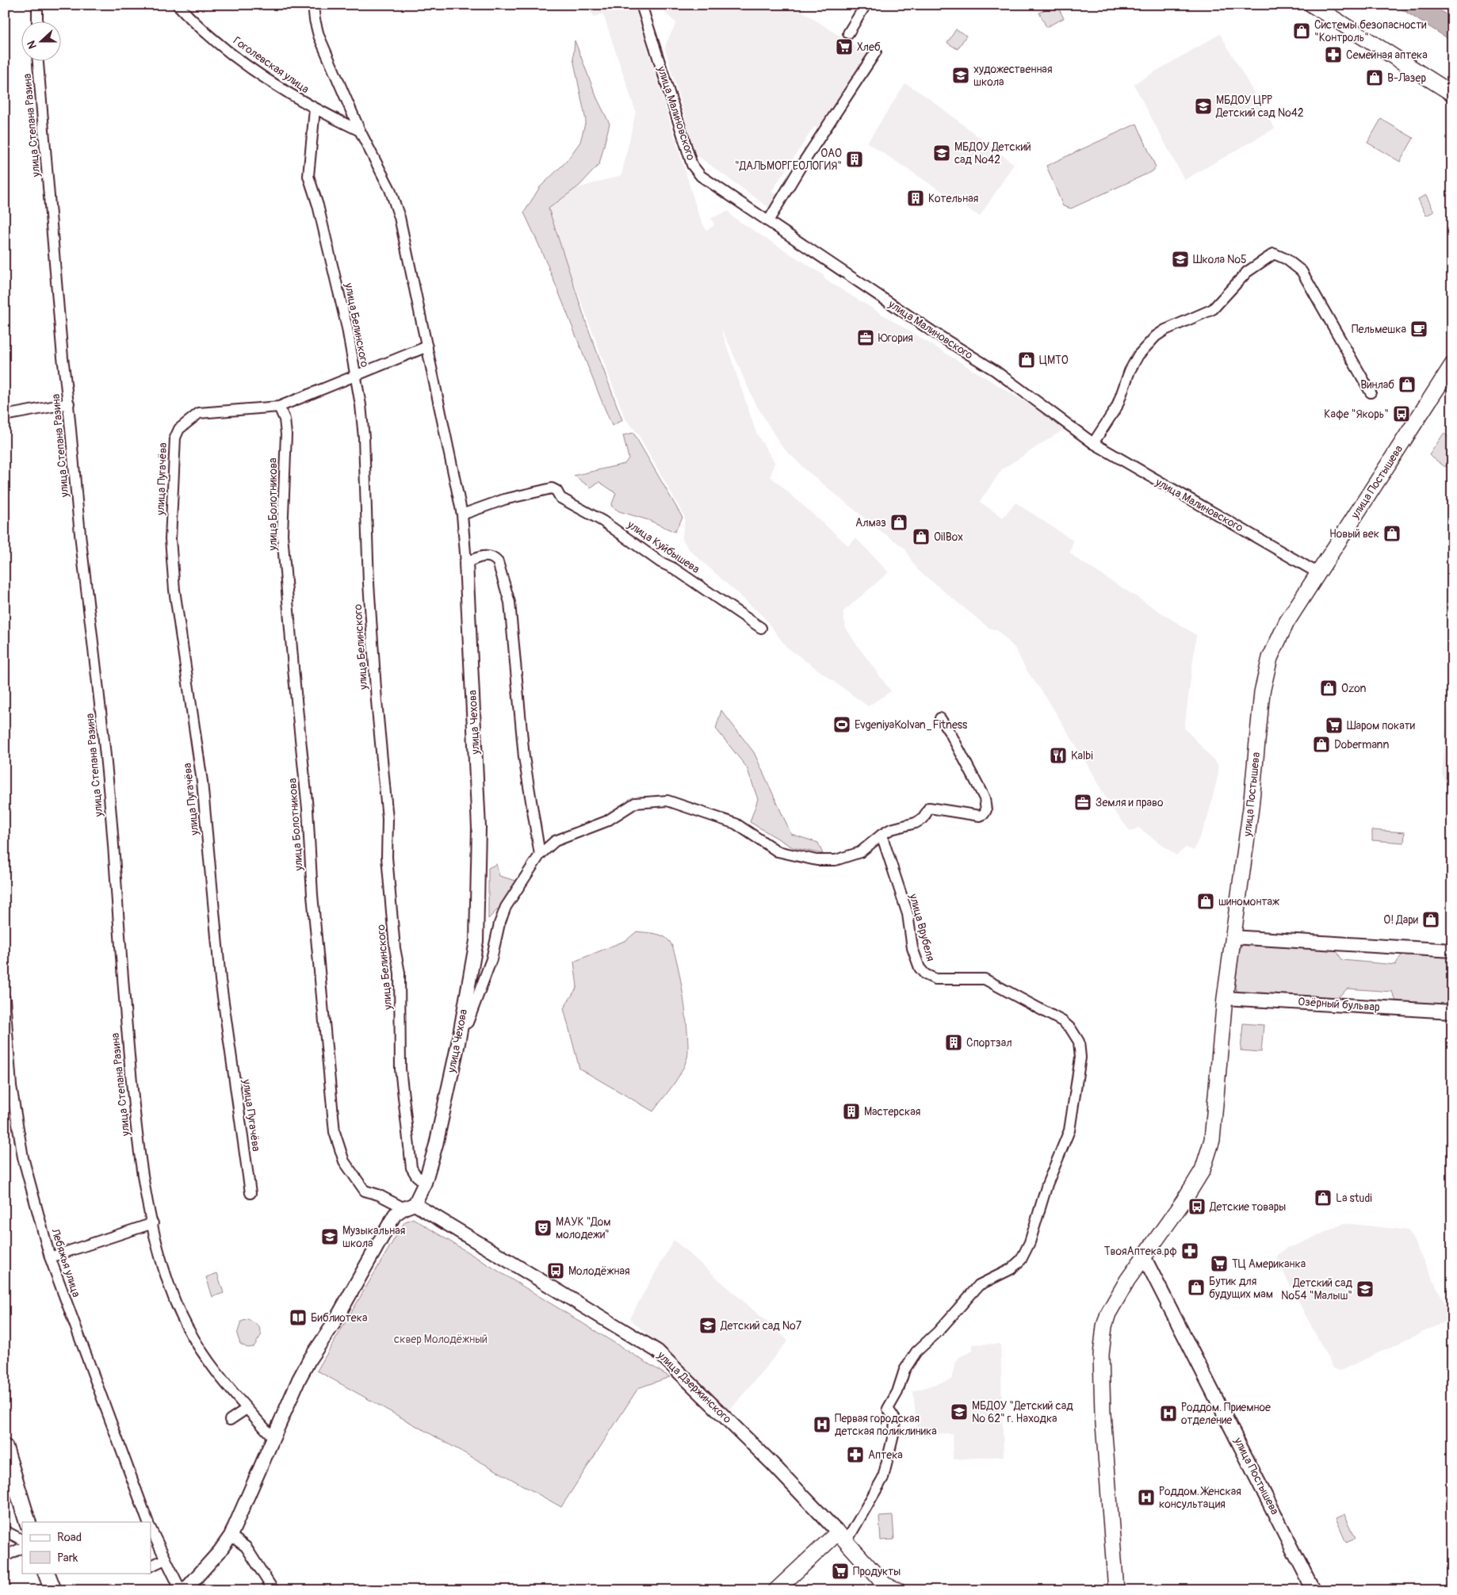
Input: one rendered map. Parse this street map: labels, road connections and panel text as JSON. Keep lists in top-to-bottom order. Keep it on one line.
{"streets":{"main road":["улица Постышева","улица Дзержинского"],"street":["Гоголевская улица","улица Малиновского","улица Степана Разина","улица Белинского","улица Пугачёва","улица Болотникова","улица Куйбышева","улица Чехова","улица Врубеля","Озёрный бульвар","Лебяжья улица"]},"crossings":[["Гоголевская улица","улица Белинского"],["улица Малиновского","улица Постышева"],["улица Степана Разина","улица Чехова"],["улица Белинского","улица Чехова"],["улица Пугачёва","улица Болотникова"],["улица Постышева","Озёрный бульвар"],["улица Болотникова","улица Чехова"],["улица Болотникова","улица Дзержинского"],["улица Чехова","улица Дзержинского"],["улица Врубеля","улица Дзержинского"]],"parks":["сквер Молодёжный"],"places":{"shop":["Системы безопасности \"Контроль\"","В-Лазер","ЦМТО","Винлаб","Алмаз","Новый век","OilBox","Ozon","Dobermann","шиномонтаж","О! Дари","La studi","Бутик для будущих мам"],"supermarket":["Хлеб","Шаром покати","ТЦ Американка","Продукты"],"pharmacy":["Семейная аптека","ТвояАптека.рф","Аптека"],"school or university":["художественная школа","МБДОУ ЦРР Детский сад №42","МБДОУ Детский сад №42","Школа №5","Музыкальная школа","Детский сад №54 \"Малыш\"","Детский сад №7","МБДОУ \"Детский сад № 62\" г. Находка"],"building":["ОАО \"ДАЛЬМОРГЕОЛОГИЯ\"","Котельная","Спортзал","Мастерская"],"cafe":["Пельмешка"],"office":["Югория","Земля и право"],"bus stop":["Кафе \"Якорь\"","Детские товары","Молодёжная"],"sports":["EvgeniyaKolvan_Fitness"],"restaurant":["Kalbi"],"theatre":["МАУК \"Дом молодежи\""],"library":["Библиотека"],"hospital":["Роддом. Приемное отделение","Первая городская детская поликлиника","Роддом. Женская консультация"]},"legend":["Road","Park"],"north":"left"}
